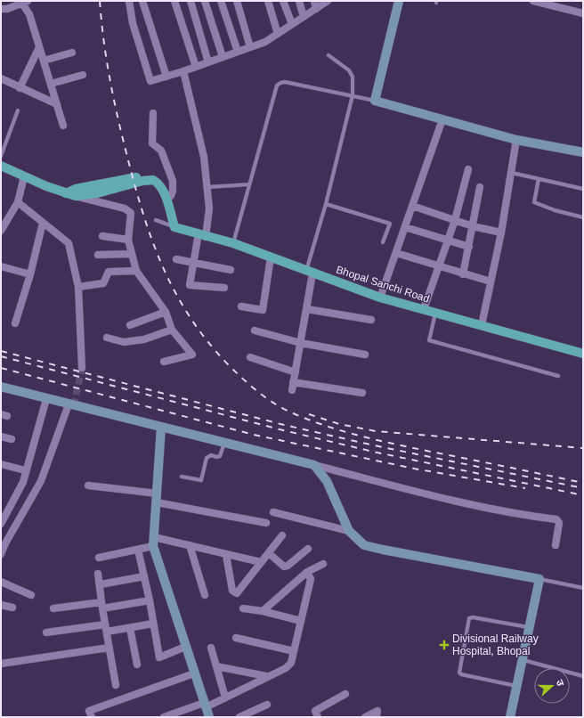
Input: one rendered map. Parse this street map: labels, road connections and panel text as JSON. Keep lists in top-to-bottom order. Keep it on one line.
{"streets":{"main road":["Bhopal Sanchi Road"]},"places":{"health":["Divisional Railway Hospital, Bhopal"]},"north":"right"}
